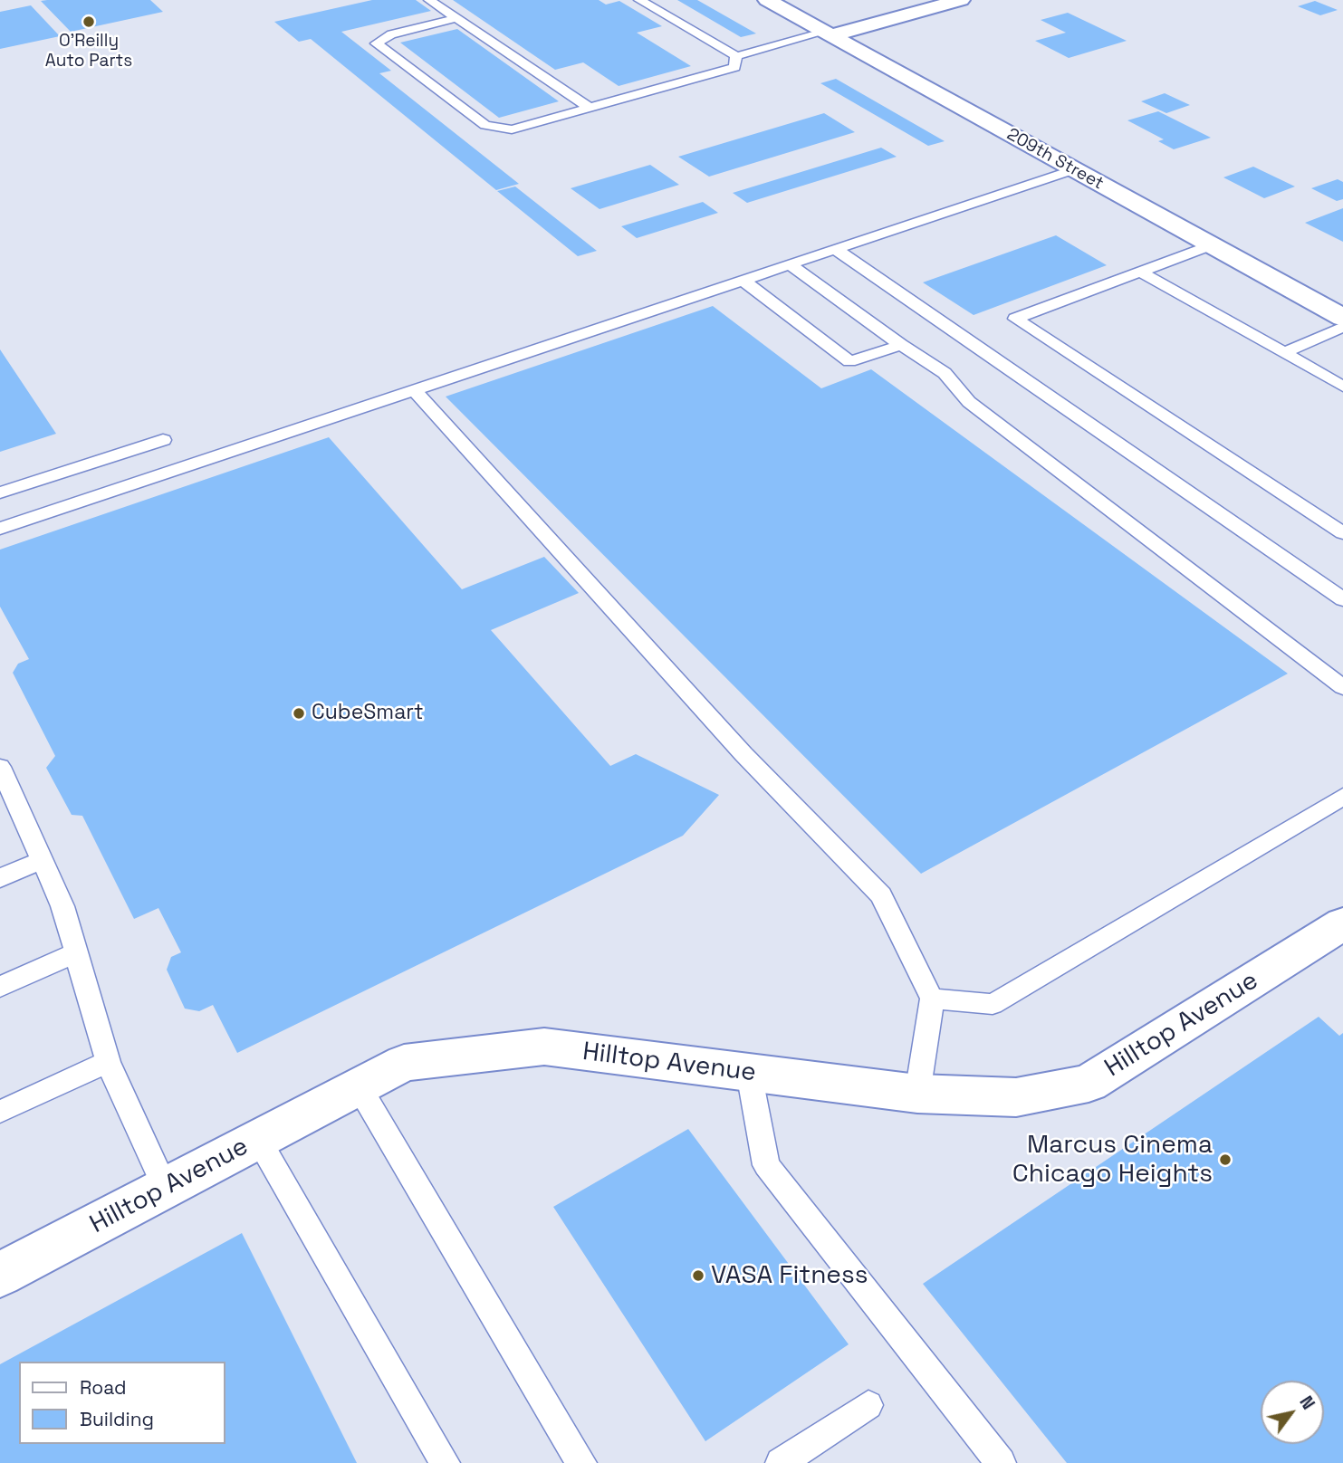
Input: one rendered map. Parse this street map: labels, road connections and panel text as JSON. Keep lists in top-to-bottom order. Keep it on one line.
{"streets":{"street":["209th Street","Hilltop Avenue"]},"places":["O'Reilly Auto Parts","CubeSmart","Marcus Cinema Chicago Heights","VASA Fitness"],"legend":["Road","Building"],"north":"top right"}
